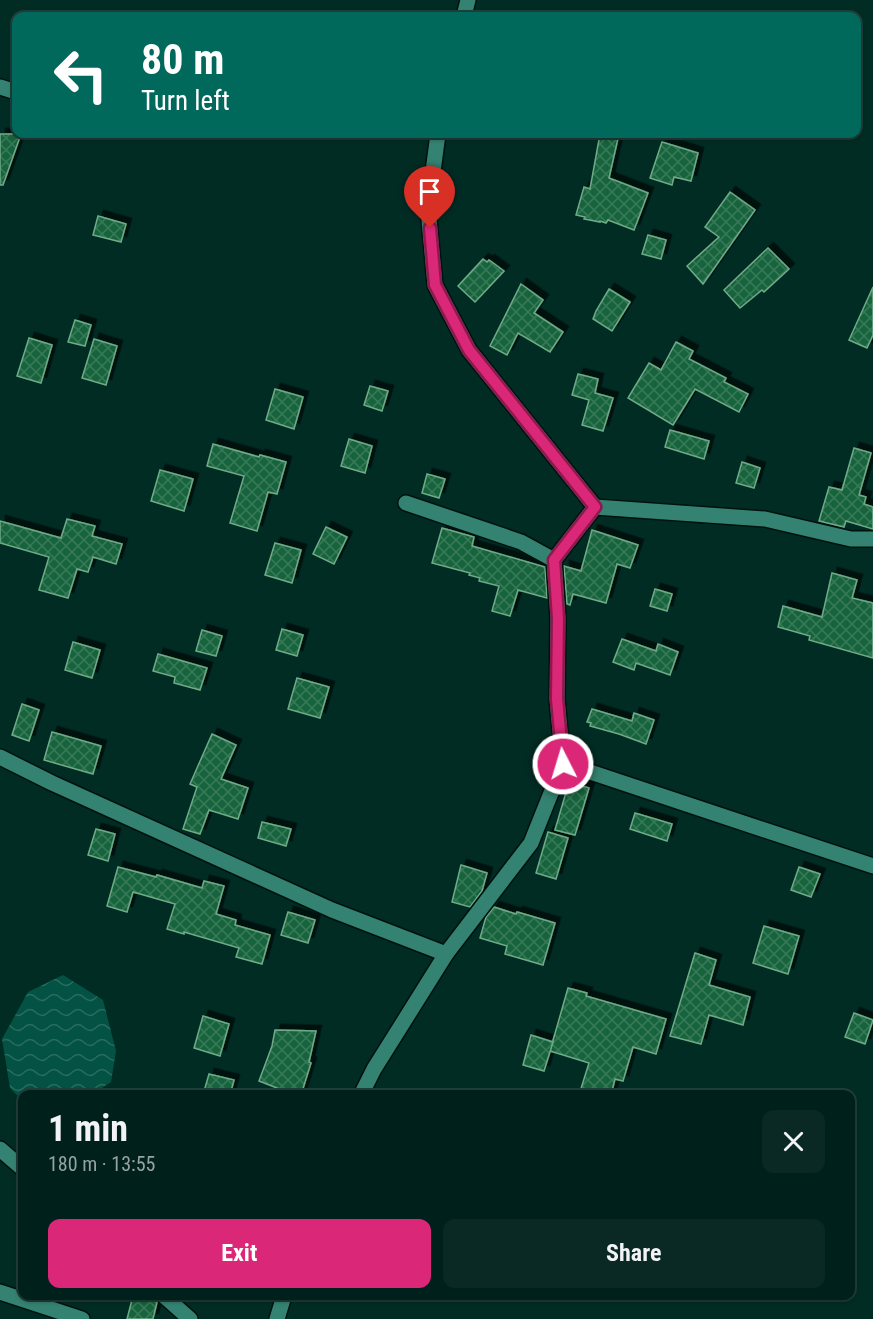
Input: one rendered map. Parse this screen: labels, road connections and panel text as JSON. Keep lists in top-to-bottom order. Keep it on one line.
{"page":{"turn":["80 m","Turn left"],"heading":["1 min","180 m · 13:55"],"buttons":["Exit","Share"]}}
